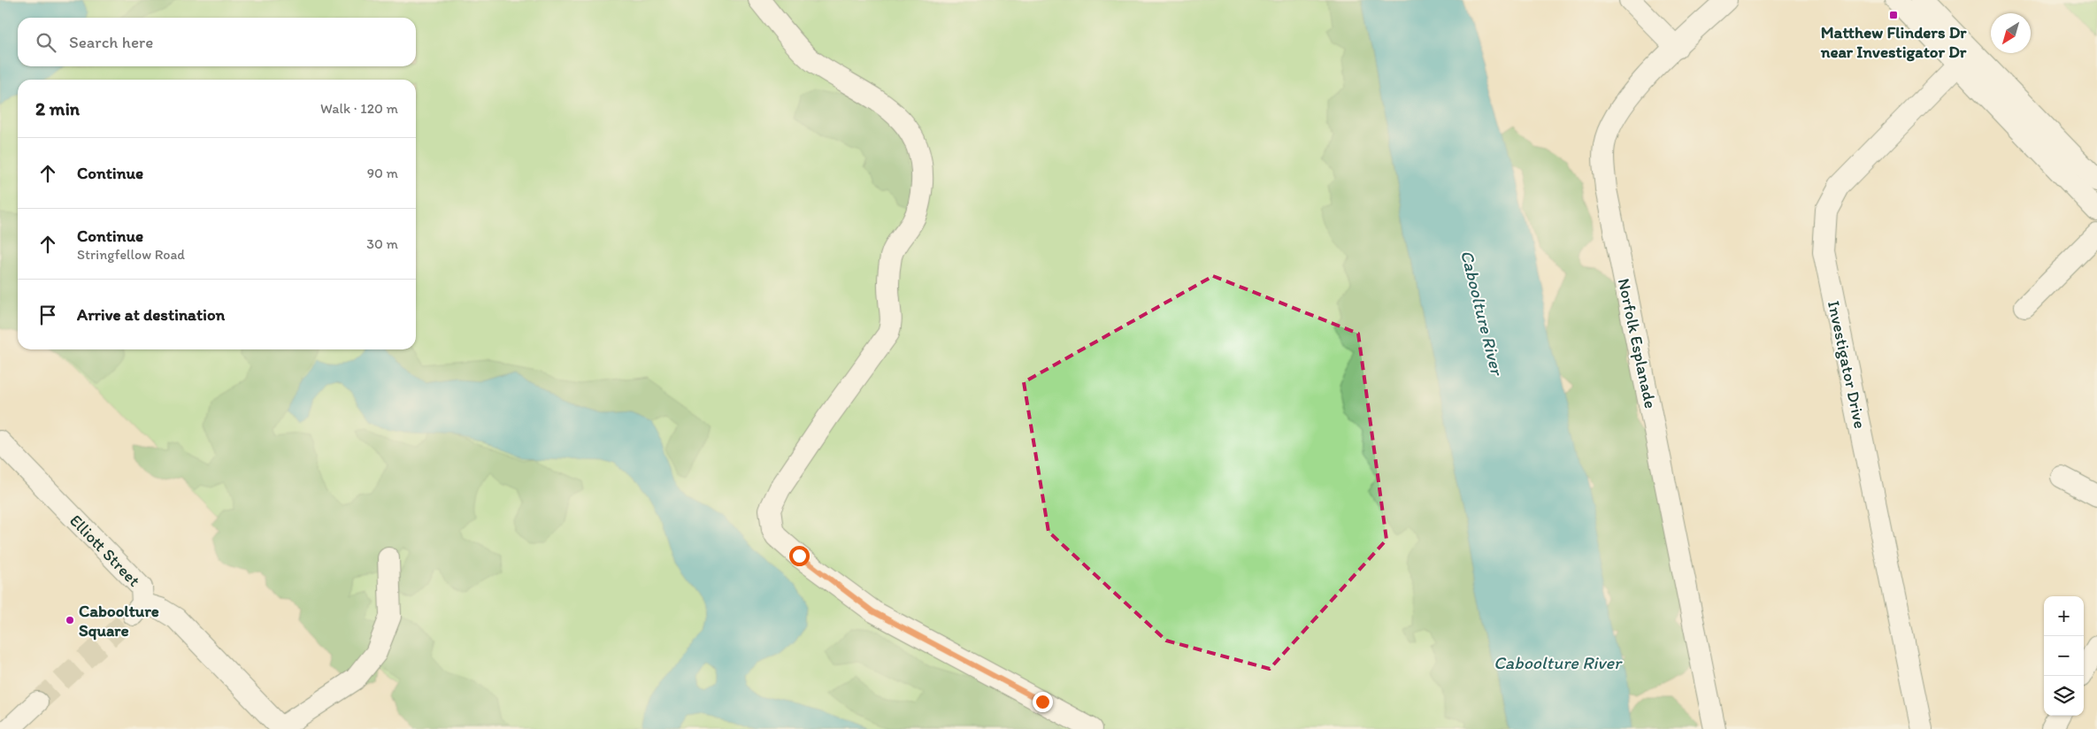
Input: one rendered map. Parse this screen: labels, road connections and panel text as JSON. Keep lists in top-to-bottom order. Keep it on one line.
{"streets":{"street":["Norfolk Esplanade","Investigator Drive","Elliott Street"]},"water":["Caboolture River"],"places":{"transit":["Matthew Flinders Dr near Investigator Dr"],"other":["Caboolture Square"]},"north":"bottom left","page":{"search":"Search here","heading":["2 min","Walk · 120 m"],"list":[["Continue","90 m"],["Continue","Stringfellow Road","30 m"],"Arrive at destination"],"map_buttons":["+","−"]}}
